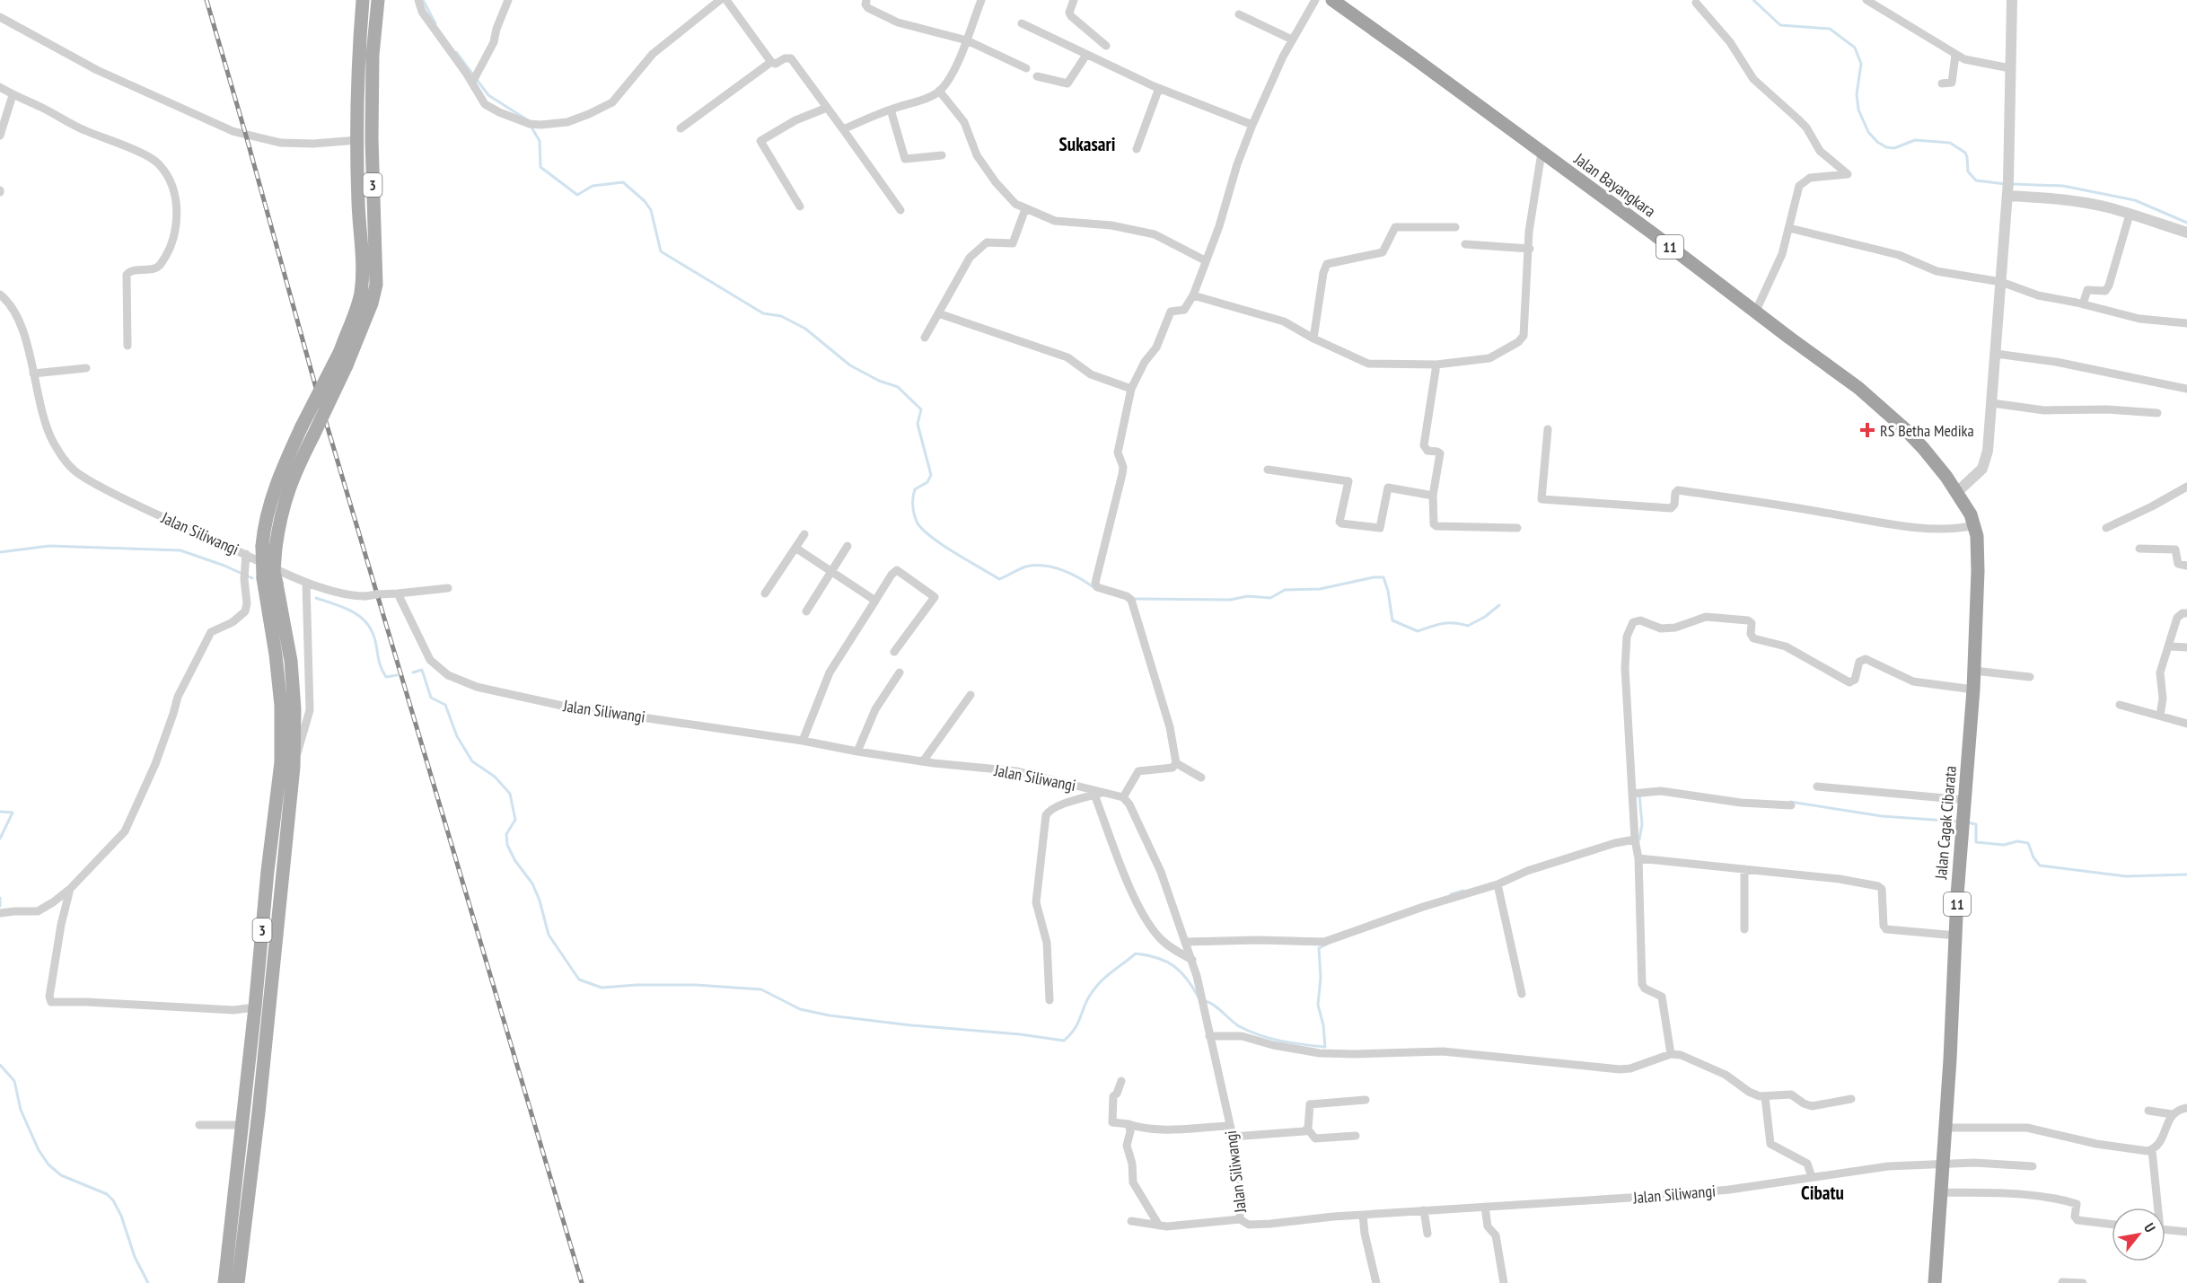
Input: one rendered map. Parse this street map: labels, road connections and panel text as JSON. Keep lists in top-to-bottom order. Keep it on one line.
{"streets":{"highway":["Jalan Bayangkara","11","Jalan Cagak Cibarata"],"main road":["3"],"street":["Jalan Siliwangi"]},"crossings":[["Jalan Bayangkara","Jalan Cagak Cibarata"],["Jalan Siliwangi","Jalan Cagak Cibarata"]],"districts":["Sukasari","Cibatu"],"places":{"health":["RS Betha Medika"]},"north":"top right"}
